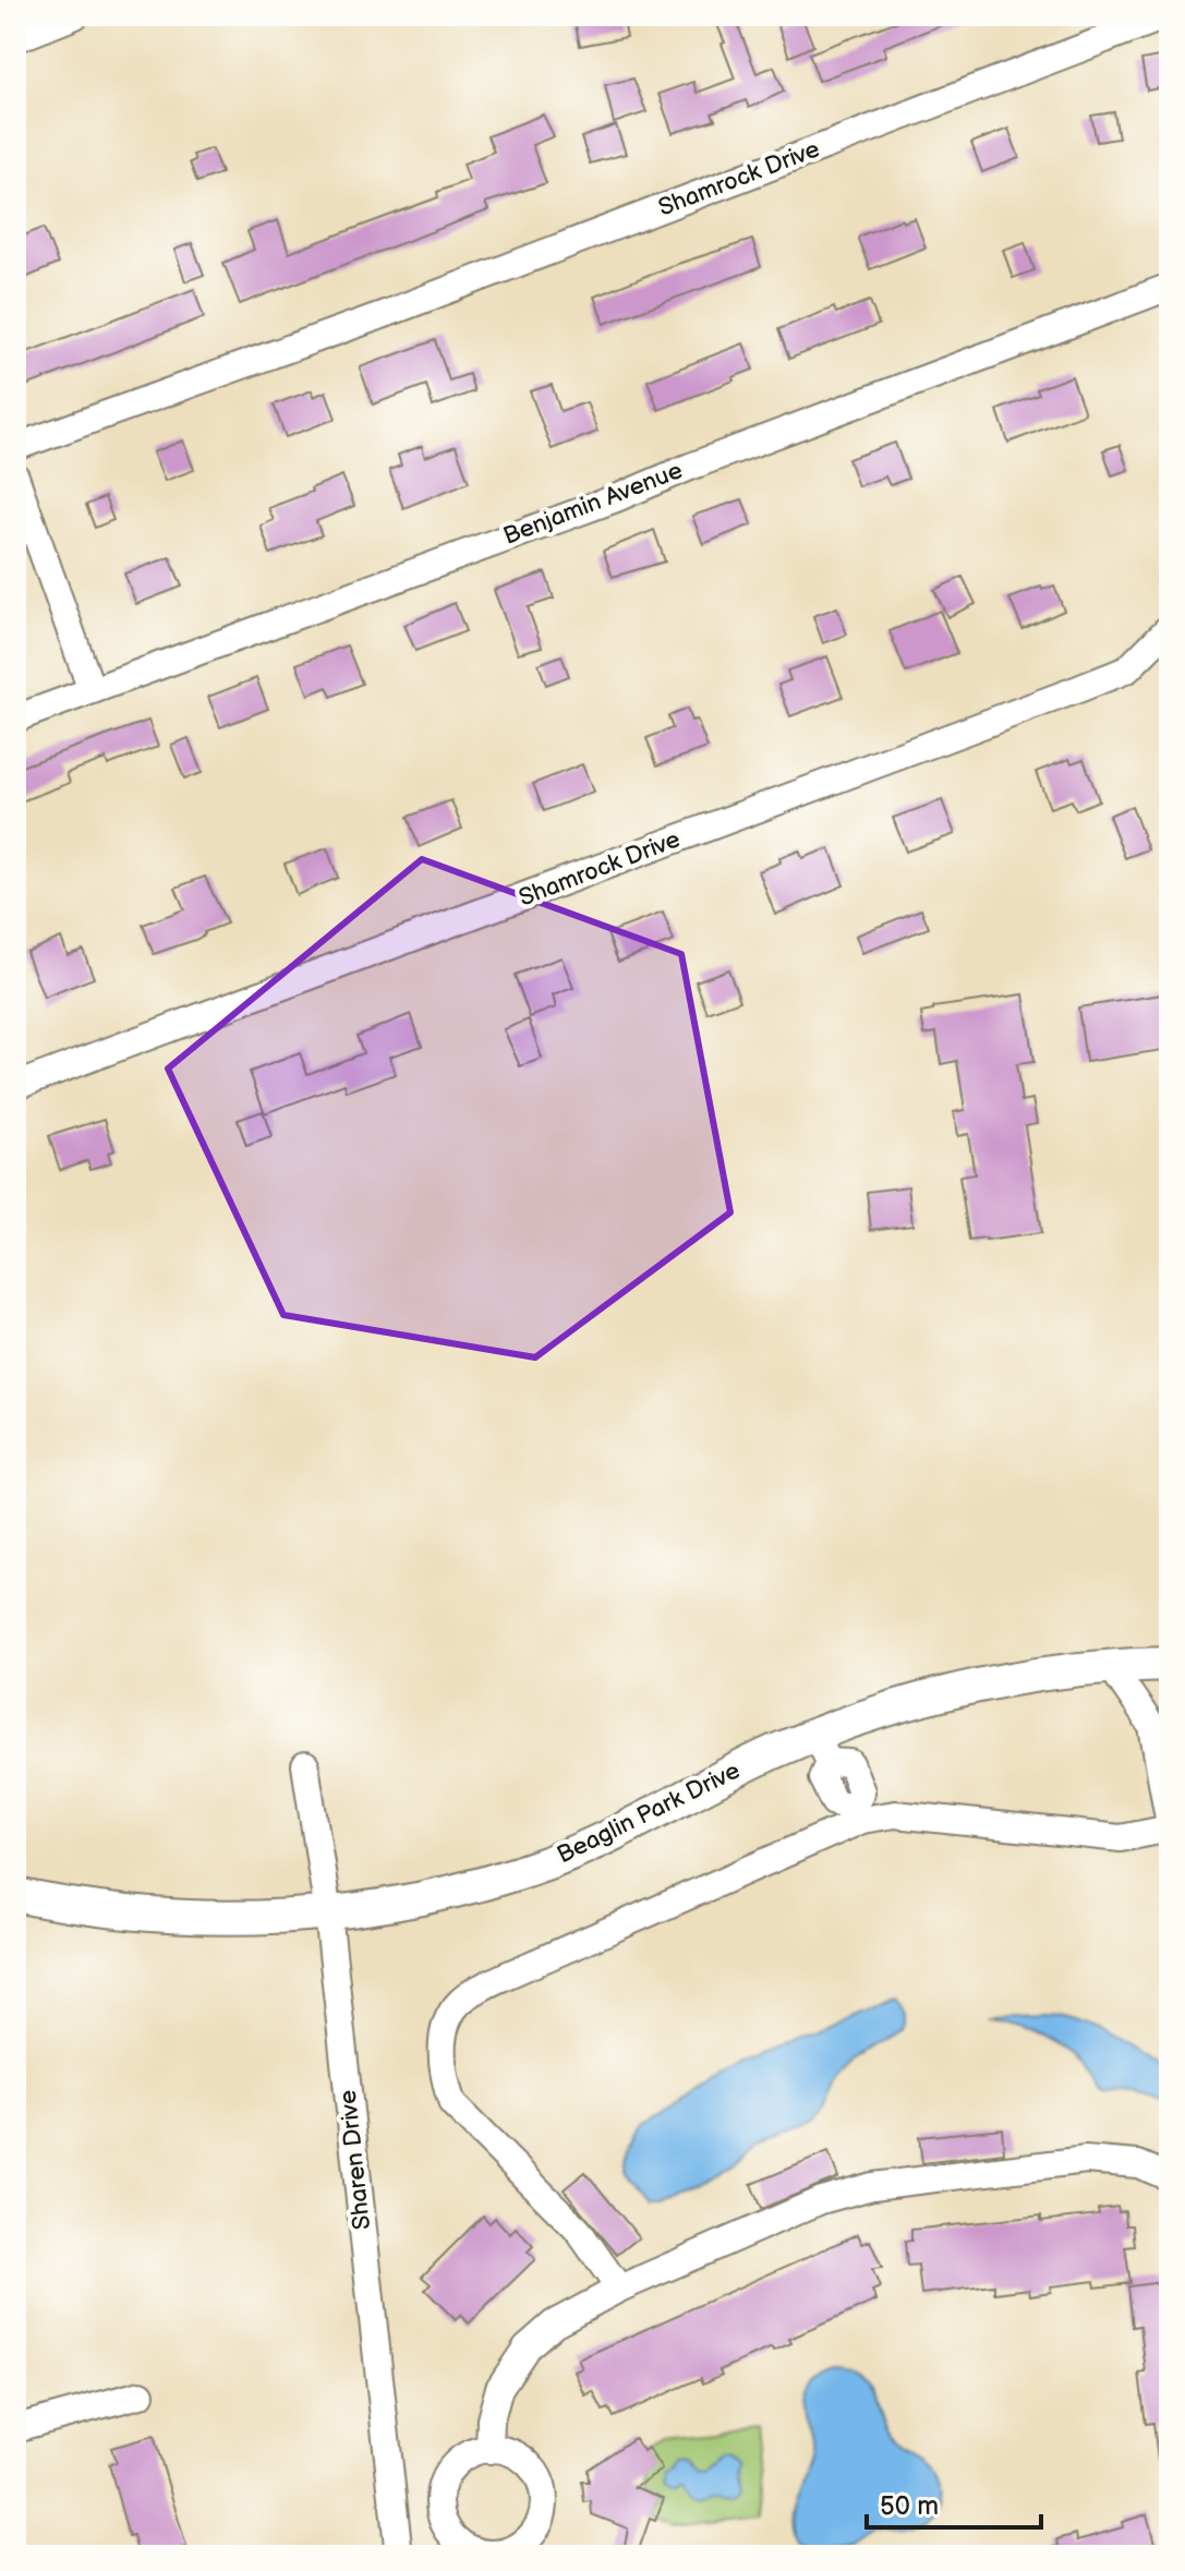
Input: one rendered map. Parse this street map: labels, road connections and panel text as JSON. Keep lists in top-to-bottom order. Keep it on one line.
{"streets":{"main road":["Beaglin Park Drive"],"street":["Shamrock Drive","Benjamin Avenue","Sharen Drive"]},"crossings":[["Beaglin Park Drive","Sharen Drive"]],"scale_bar":"50 m"}
